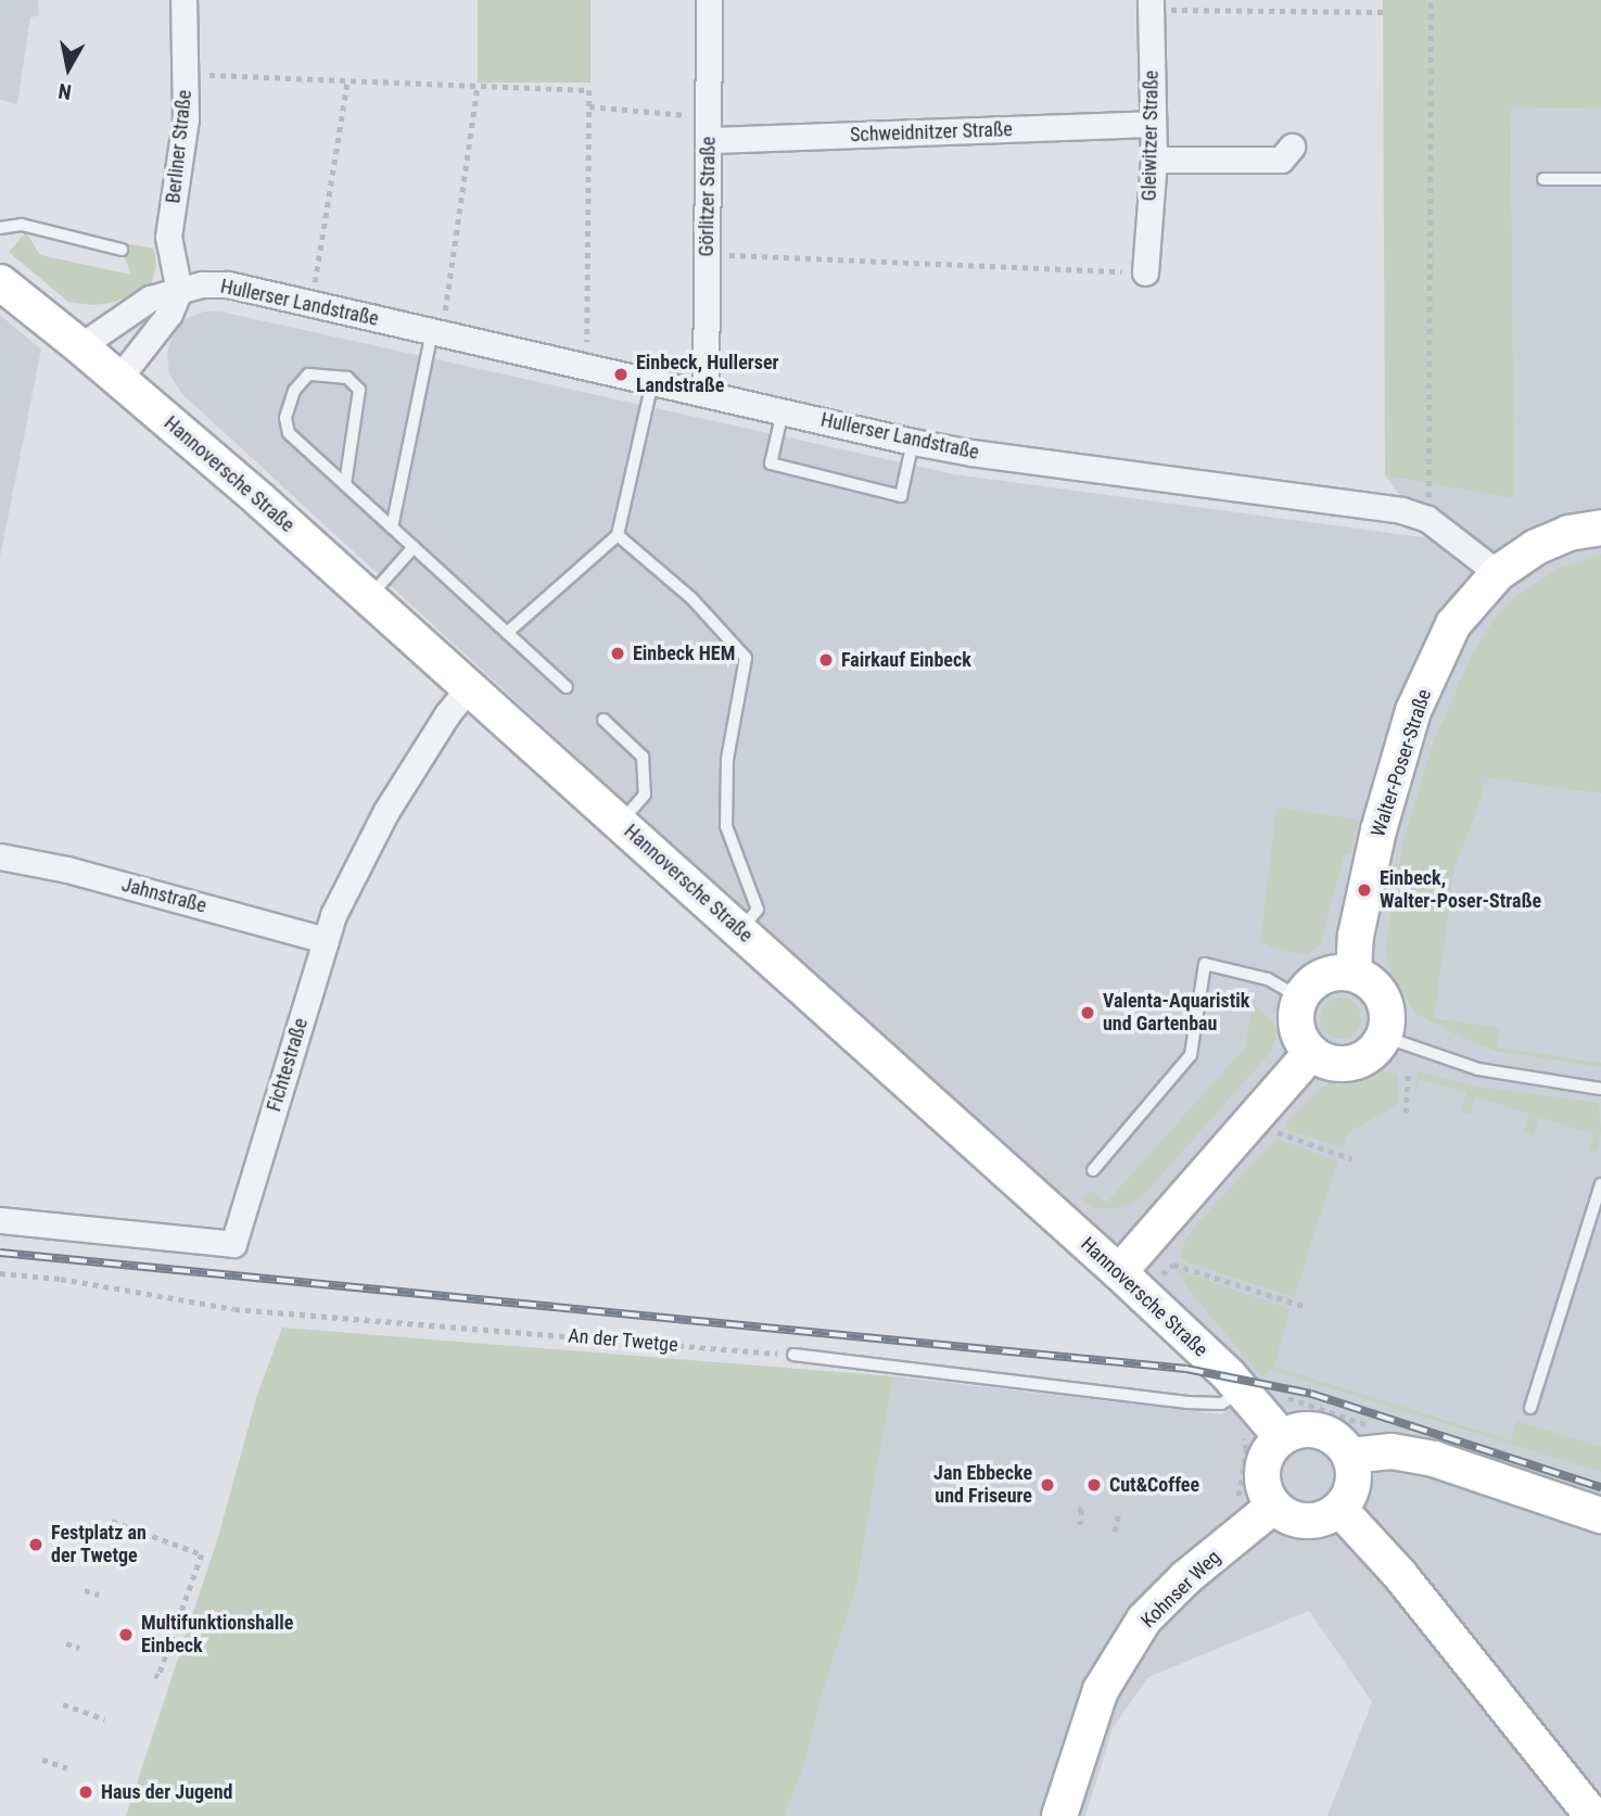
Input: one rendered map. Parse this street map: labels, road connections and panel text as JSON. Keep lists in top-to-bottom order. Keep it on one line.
{"streets":{"main road":["Hannoversche Straße","Walter-Poser-Straße","Kohnser Weg"],"street":["Schweidnitzer Straße","Gleiwitzer Straße","Berliner Straße","Görlitzer Straße","Hullerser Landstraße","Jahnstraße","Fichtestraße"],"path":["An der Twetge"]},"crossings":[["Schweidnitzer Straße","Gleiwitzer Straße"],["Schweidnitzer Straße","Görlitzer Straße"],["Berliner Straße","Hullerser Landstraße"],["Görlitzer Straße","Hullerser Landstraße"],["Hullerser Landstraße","Hannoversche Straße"],["Hullerser Landstraße","Walter-Poser-Straße"],["Hannoversche Straße","Fichtestraße"],["Jahnstraße","Fichtestraße"]],"places":["Einbeck, Hullerser Landstraße","Einbeck HEM","Fairkauf Einbeck","Einbeck, Walter-Poser-Straße","Valenta-Aquaristik und Gartenbau","Jan Ebbecke und Friseure","Cut&Coffee","Festplatz an der Twetge","Multifunktionshalle Einbeck","Haus der Jugend"],"north":"bottom"}
